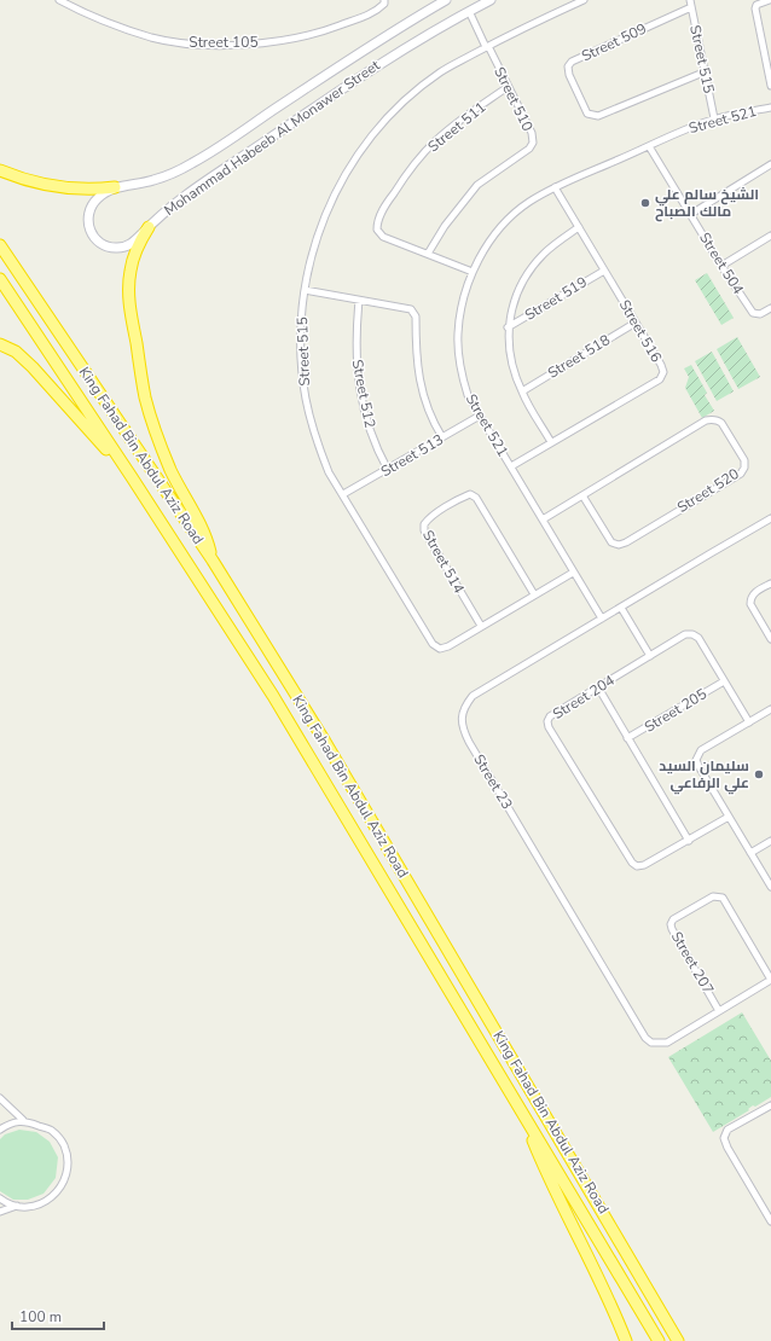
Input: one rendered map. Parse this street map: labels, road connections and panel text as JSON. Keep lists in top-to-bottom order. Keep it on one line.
{"streets":{"highway":["King Fahad Bin Abdul Aziz Road"],"main road":["Mohammad Habeeb Al Monawer Street"],"street":["Street 105","Street 509","Street 515","Street 510","Street 521","Street 511","Street 504","Street 519","Street 516","Street 518","Street 512","Street 513","Street 520","Street 514","Street 204","Street 205","Street 23","Street 207"]},"crossings":[["Street 509","Street 515"],["Street 515","Street 510"],["Street 515","Street 521"],["Street 515","Street 513"],["Street 515","Street 514"],["Street 510","Street 511"],["Street 510","Mohammad Habeeb Al Monawer Street"],["Street 521","Street 511"],["Street 521","Street 504"],["Street 521","Street 516"],["Street 521","Street 513"],["Street 521","Street 520"],["Street 521","Street 23"],["Street 519","Street 516"],["Street 516","Street 518"],["Street 512","Street 513"],["Street 204","Street 205"],["Street 23","Street 207"]],"places":["الشيخ سالم علي مالك الصباح","سليمان السيد علي الرفاعي"],"scale_bar":"100 m"}
